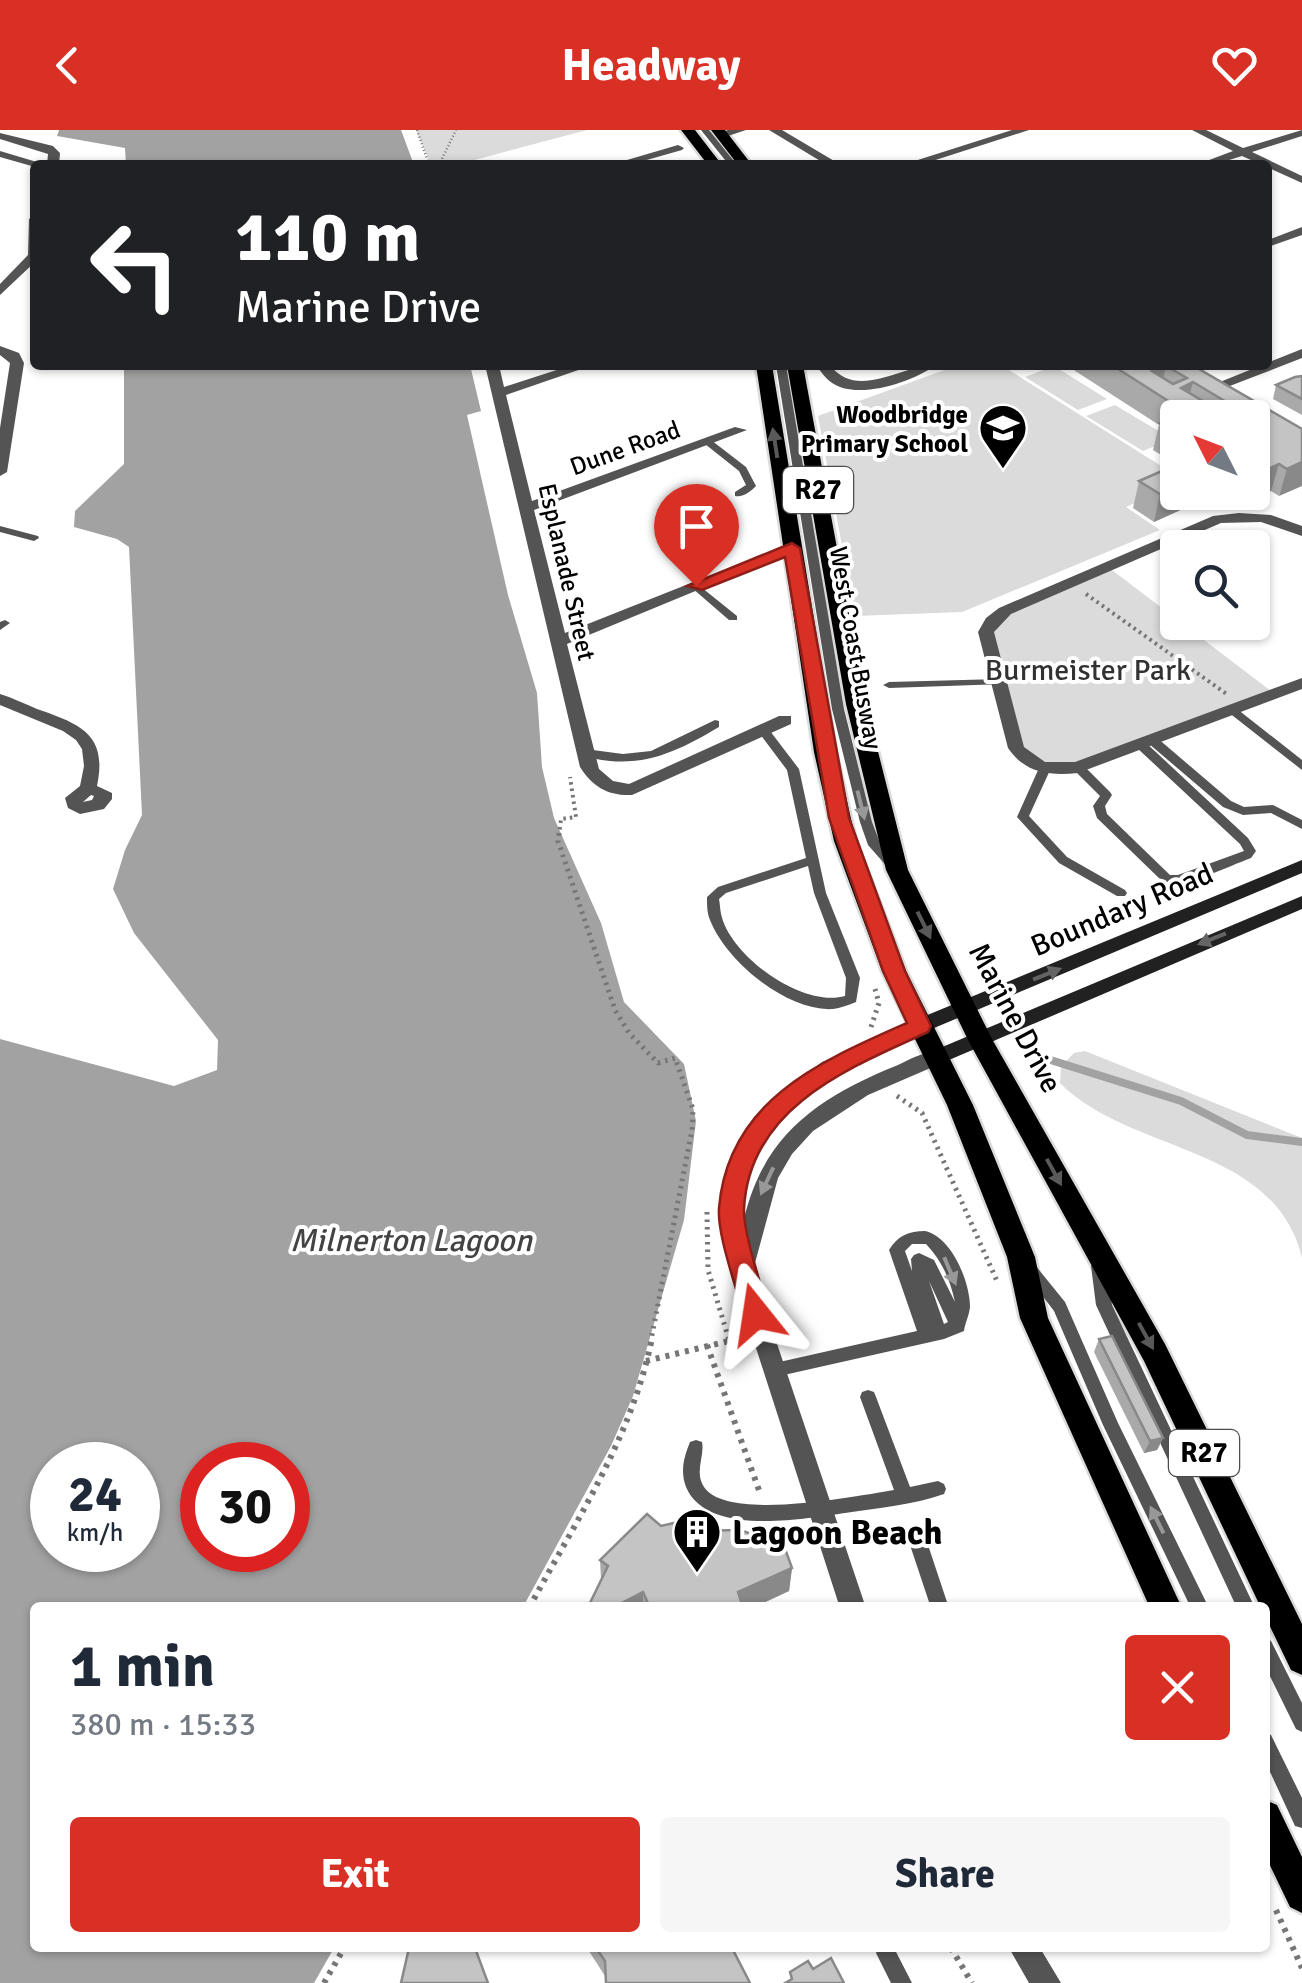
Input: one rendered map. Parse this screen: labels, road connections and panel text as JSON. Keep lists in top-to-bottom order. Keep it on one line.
{"streets":{"main road":["R27","Boundary Road","Marine Drive"],"street":["Dune Road","Esplanade Street"],"lane":["West Coast Busway"]},"crossings":[["Dune Road","Esplanade Street"],["R27","Boundary Road"],["West Coast Busway","Marine Drive"],["Boundary Road","Marine Drive"]],"one_way":["West Coast Busway"],"water":["Milnerton Lagoon"],"parks":["Burmeister Park"],"places":{"school or university":["Woodbridge Primary School"],"building":["Lagoon Beach"]},"north":"top left","page":{"header":"Headway","turn":["110 m","Marine Drive"],"speed":"24 km/h","limit":"30","heading":["1 min","380 m · 15:33"],"buttons":["Exit","Share"]}}
